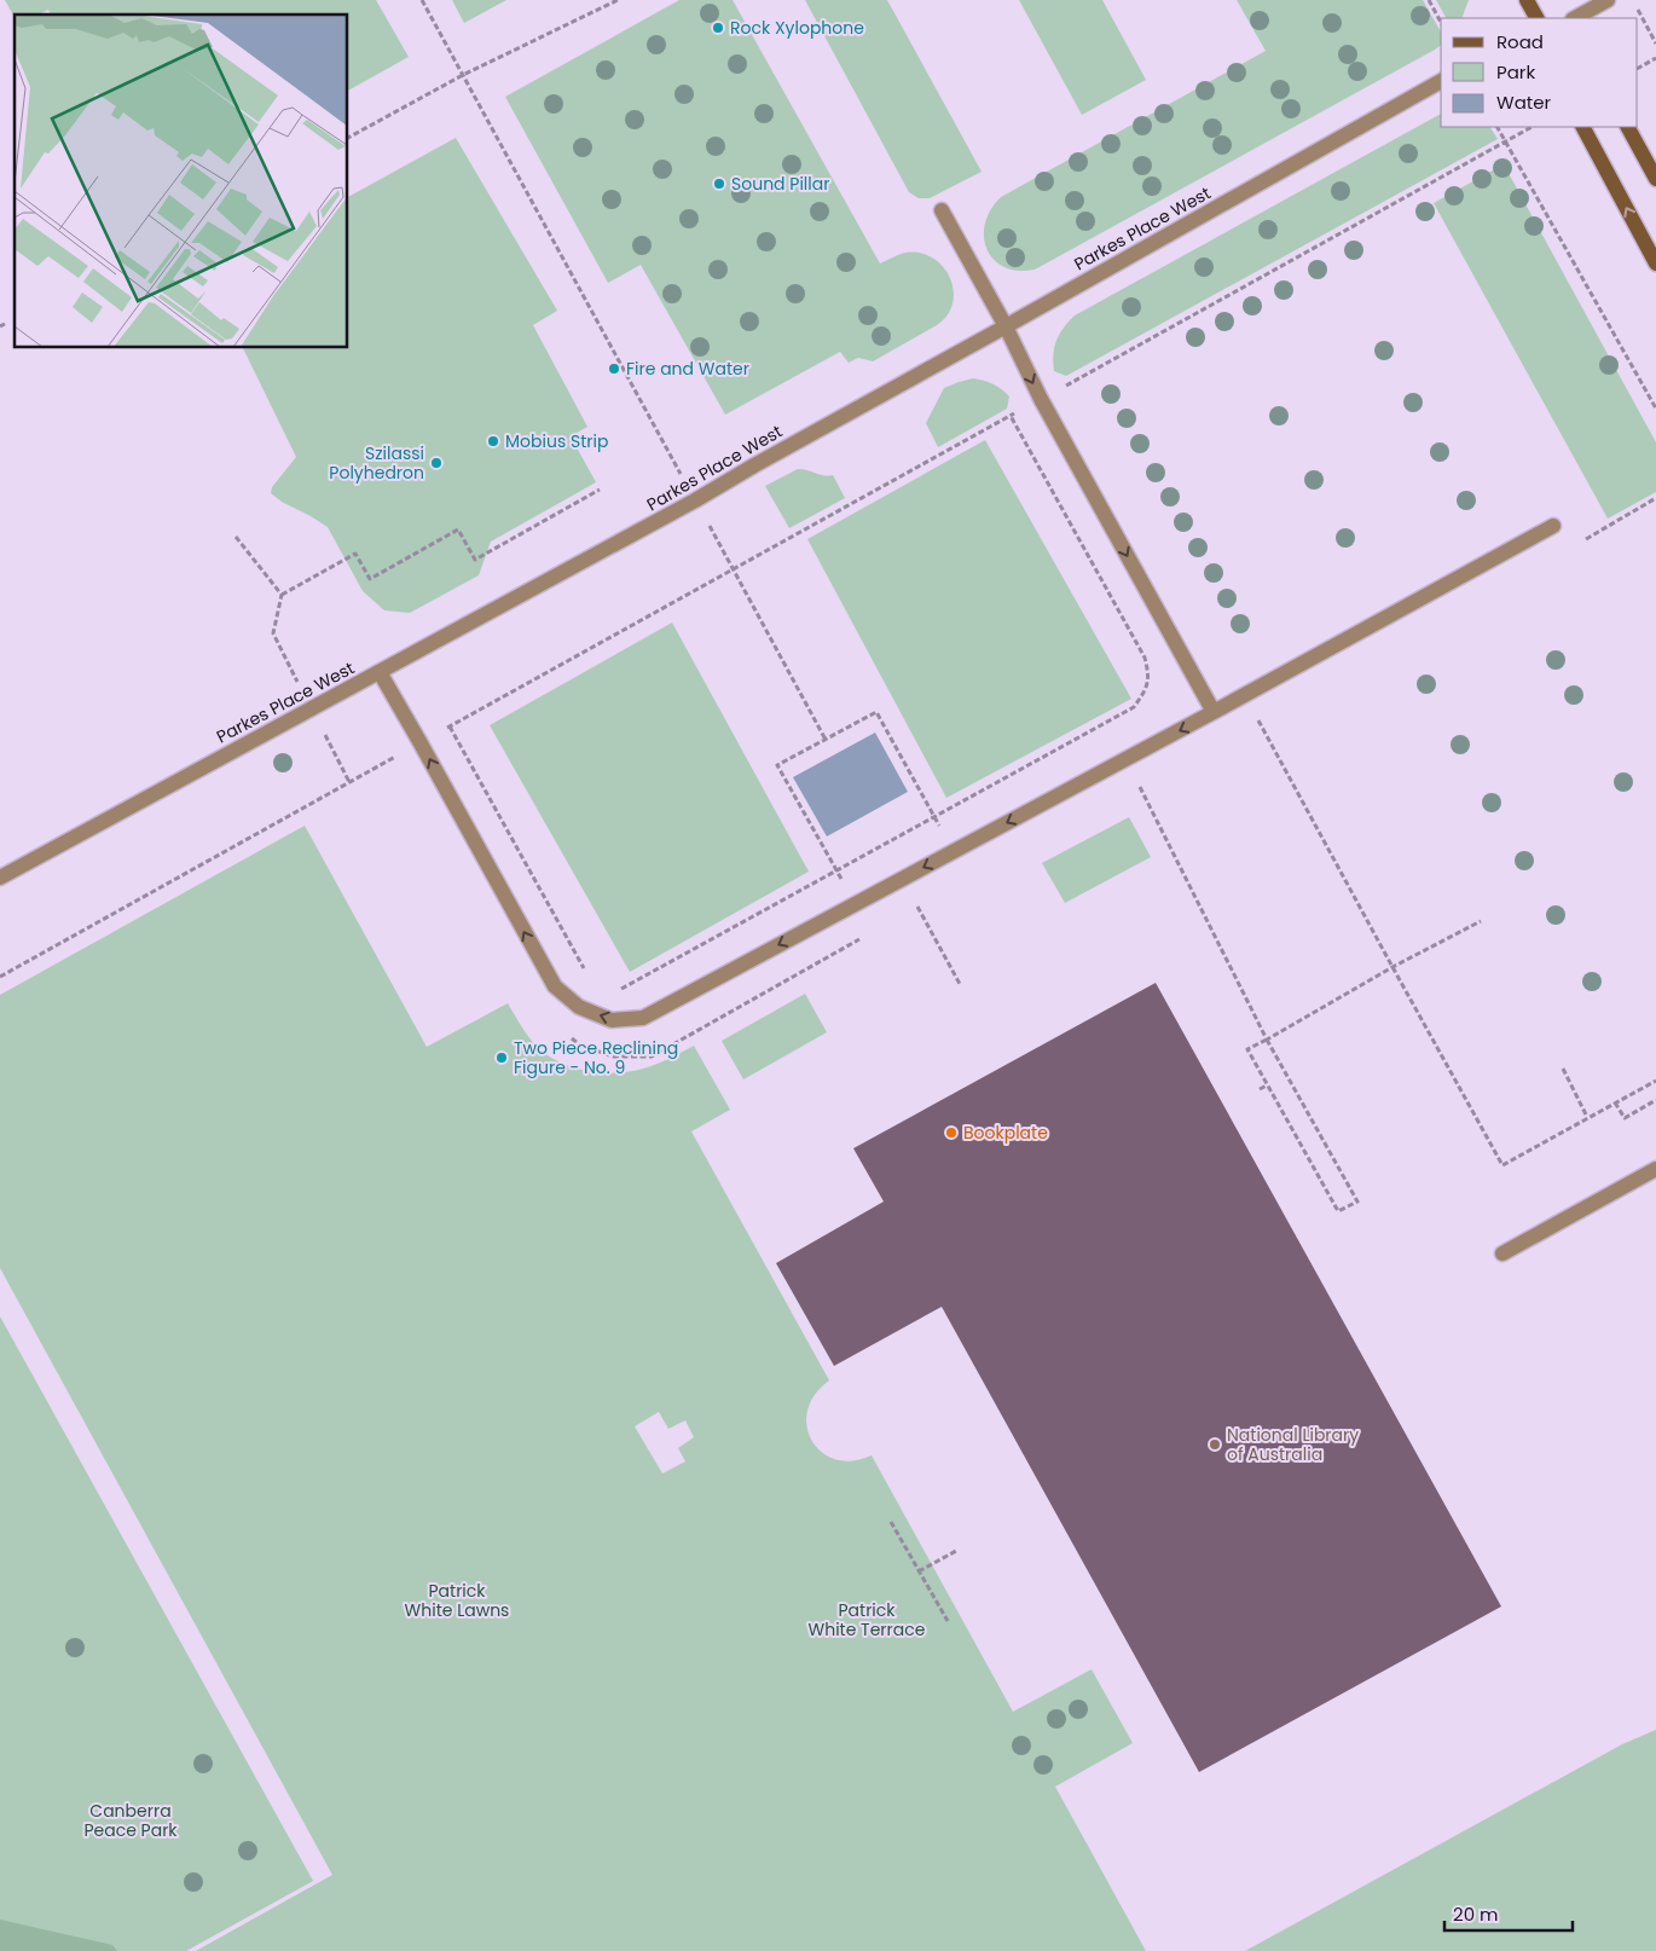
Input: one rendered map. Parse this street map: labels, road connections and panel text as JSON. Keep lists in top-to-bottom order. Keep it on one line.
{"streets":{"street":["Parkes Place West"]},"parks":["Patrick White Lawns","Patrick White Terrace","Canberra Peace Park"],"places":["Rock Xylophone","Sound Pillar","Fire and Water","Mobius Strip","Szilassi Polyhedron","Two Piece Reclining Figure - No. 9","Bookplate","National Library of Australia"],"legend":["Road","Park","Water"],"scale_bar":"20 m"}
